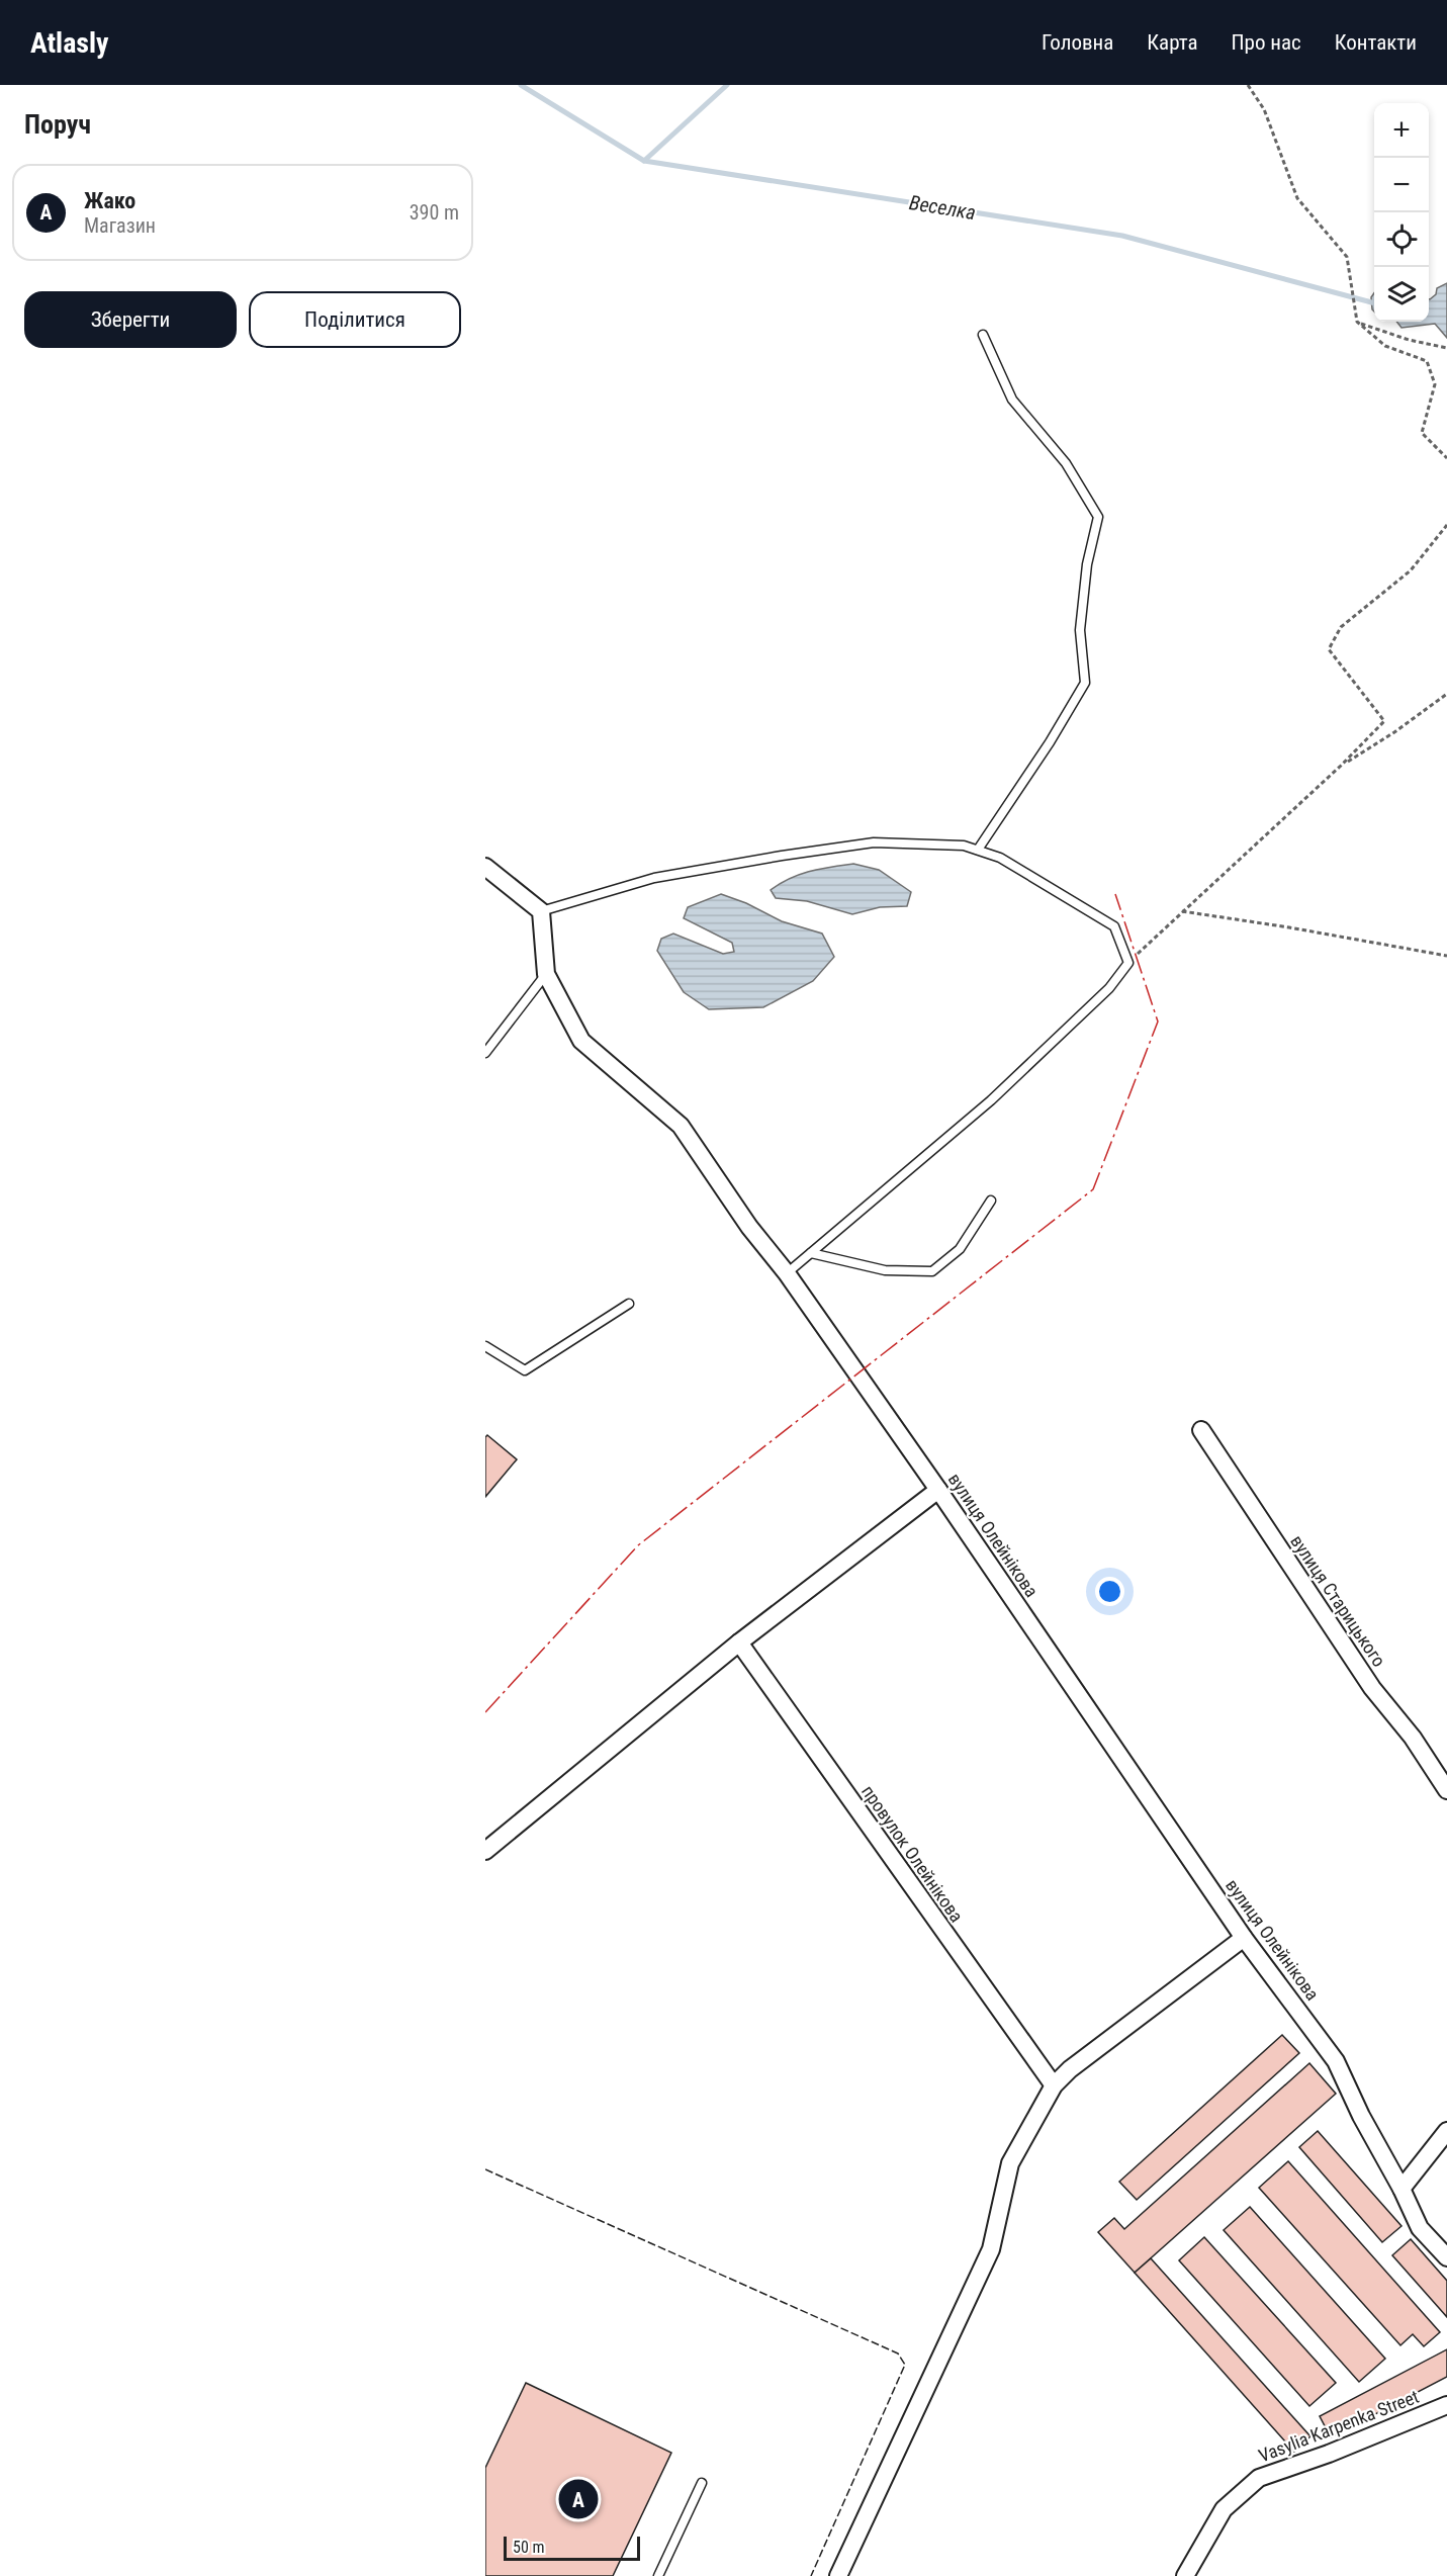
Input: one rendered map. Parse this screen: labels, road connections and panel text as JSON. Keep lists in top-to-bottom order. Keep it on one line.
{"streets":{"street":["вулиця Олейнікова","вулиця Старицького","провулок Олейнікова","Vasylia Karpenka Street"]},"water":["Веселка"],"scale_bar":"50 m","page":{"header":"Atlasly","nav":["Головна","Карта","Про нас","Контакти"],"heading":"Поруч","map_buttons":["+","−"],"list":[{"mark":"A","name":"Жако","note":"Магазин","value":"390 m"}],"buttons":["Зберегти","Поділитися"],"pins":"A","scale":"50 m"}}
